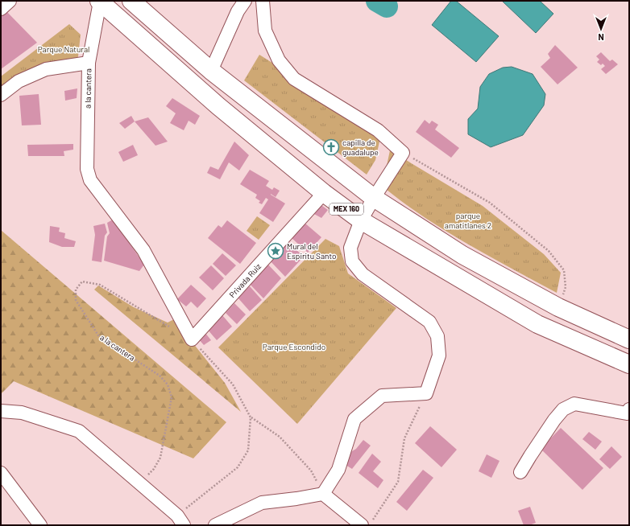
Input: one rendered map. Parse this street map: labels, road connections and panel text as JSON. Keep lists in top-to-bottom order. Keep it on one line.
{"streets":{"main road":["MEX 160"],"street":["a la cantera","Privada Ruiz"]},"crossings":[["a la cantera","MEX 160"],["a la cantera","Privada Ruiz"],["MEX 160","Privada Ruiz"]],"parks":["Parque Natural","parque amatitlanes 2","Parque Escondido"],"places":{"church":["capilla de guadalupe"],"place":["Mural del Espiritu Santo"]},"north":"bottom"}
